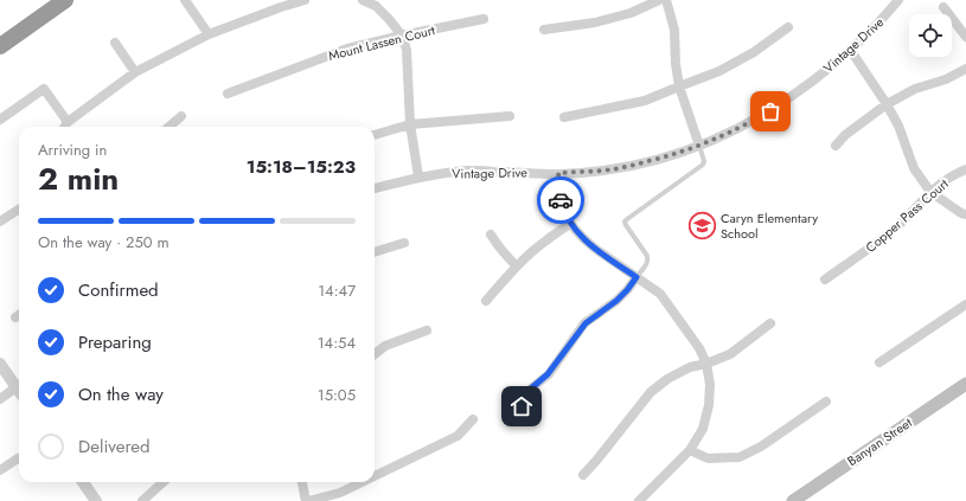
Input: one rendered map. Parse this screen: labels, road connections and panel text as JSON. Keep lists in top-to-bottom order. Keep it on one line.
{"streets":{"main road":["Banyan Street"],"street":["Mount Lassen Court","Vintage Drive","Copper Pass Court"]},"places":{"school or university":["Caryn Elementary School"]},"page":{"heading":["2 min","Arriving in","15:18–15:23"],"bar":"On the way · 250 m","list":[["Confirmed","14:47"],["Preparing","14:54"],["On the way","15:05"],"Delivered"]}}
